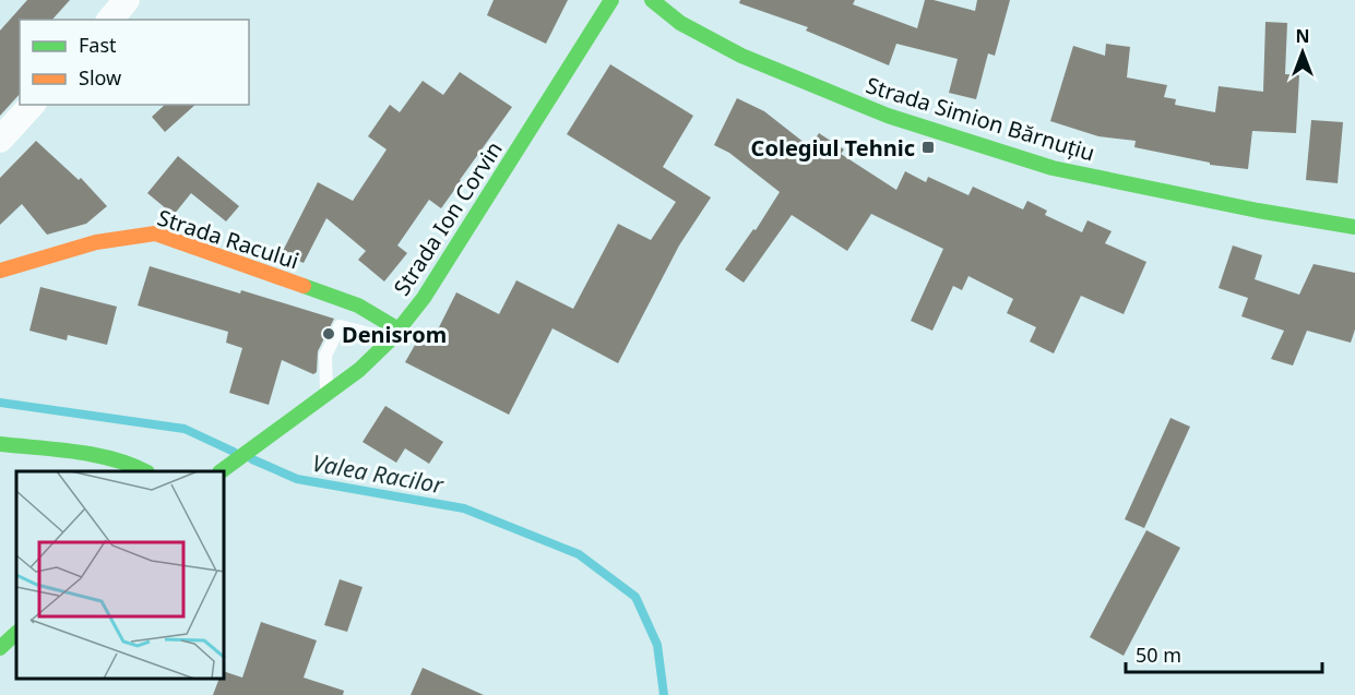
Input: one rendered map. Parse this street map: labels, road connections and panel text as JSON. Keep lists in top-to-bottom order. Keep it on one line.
{"streets":{"street":["Strada Simion Bărnuțiu","Strada Ion Corvin","Strada Racului"]},"crossings":[["Strada Ion Corvin","Strada Racului"]],"water":["Valea Racilor"],"places":{"transit":["Colegiul Tehnic"],"other":["Denisrom"]},"legend":["Fast","Slow"],"scale_bar":"50 m","north":"top"}
